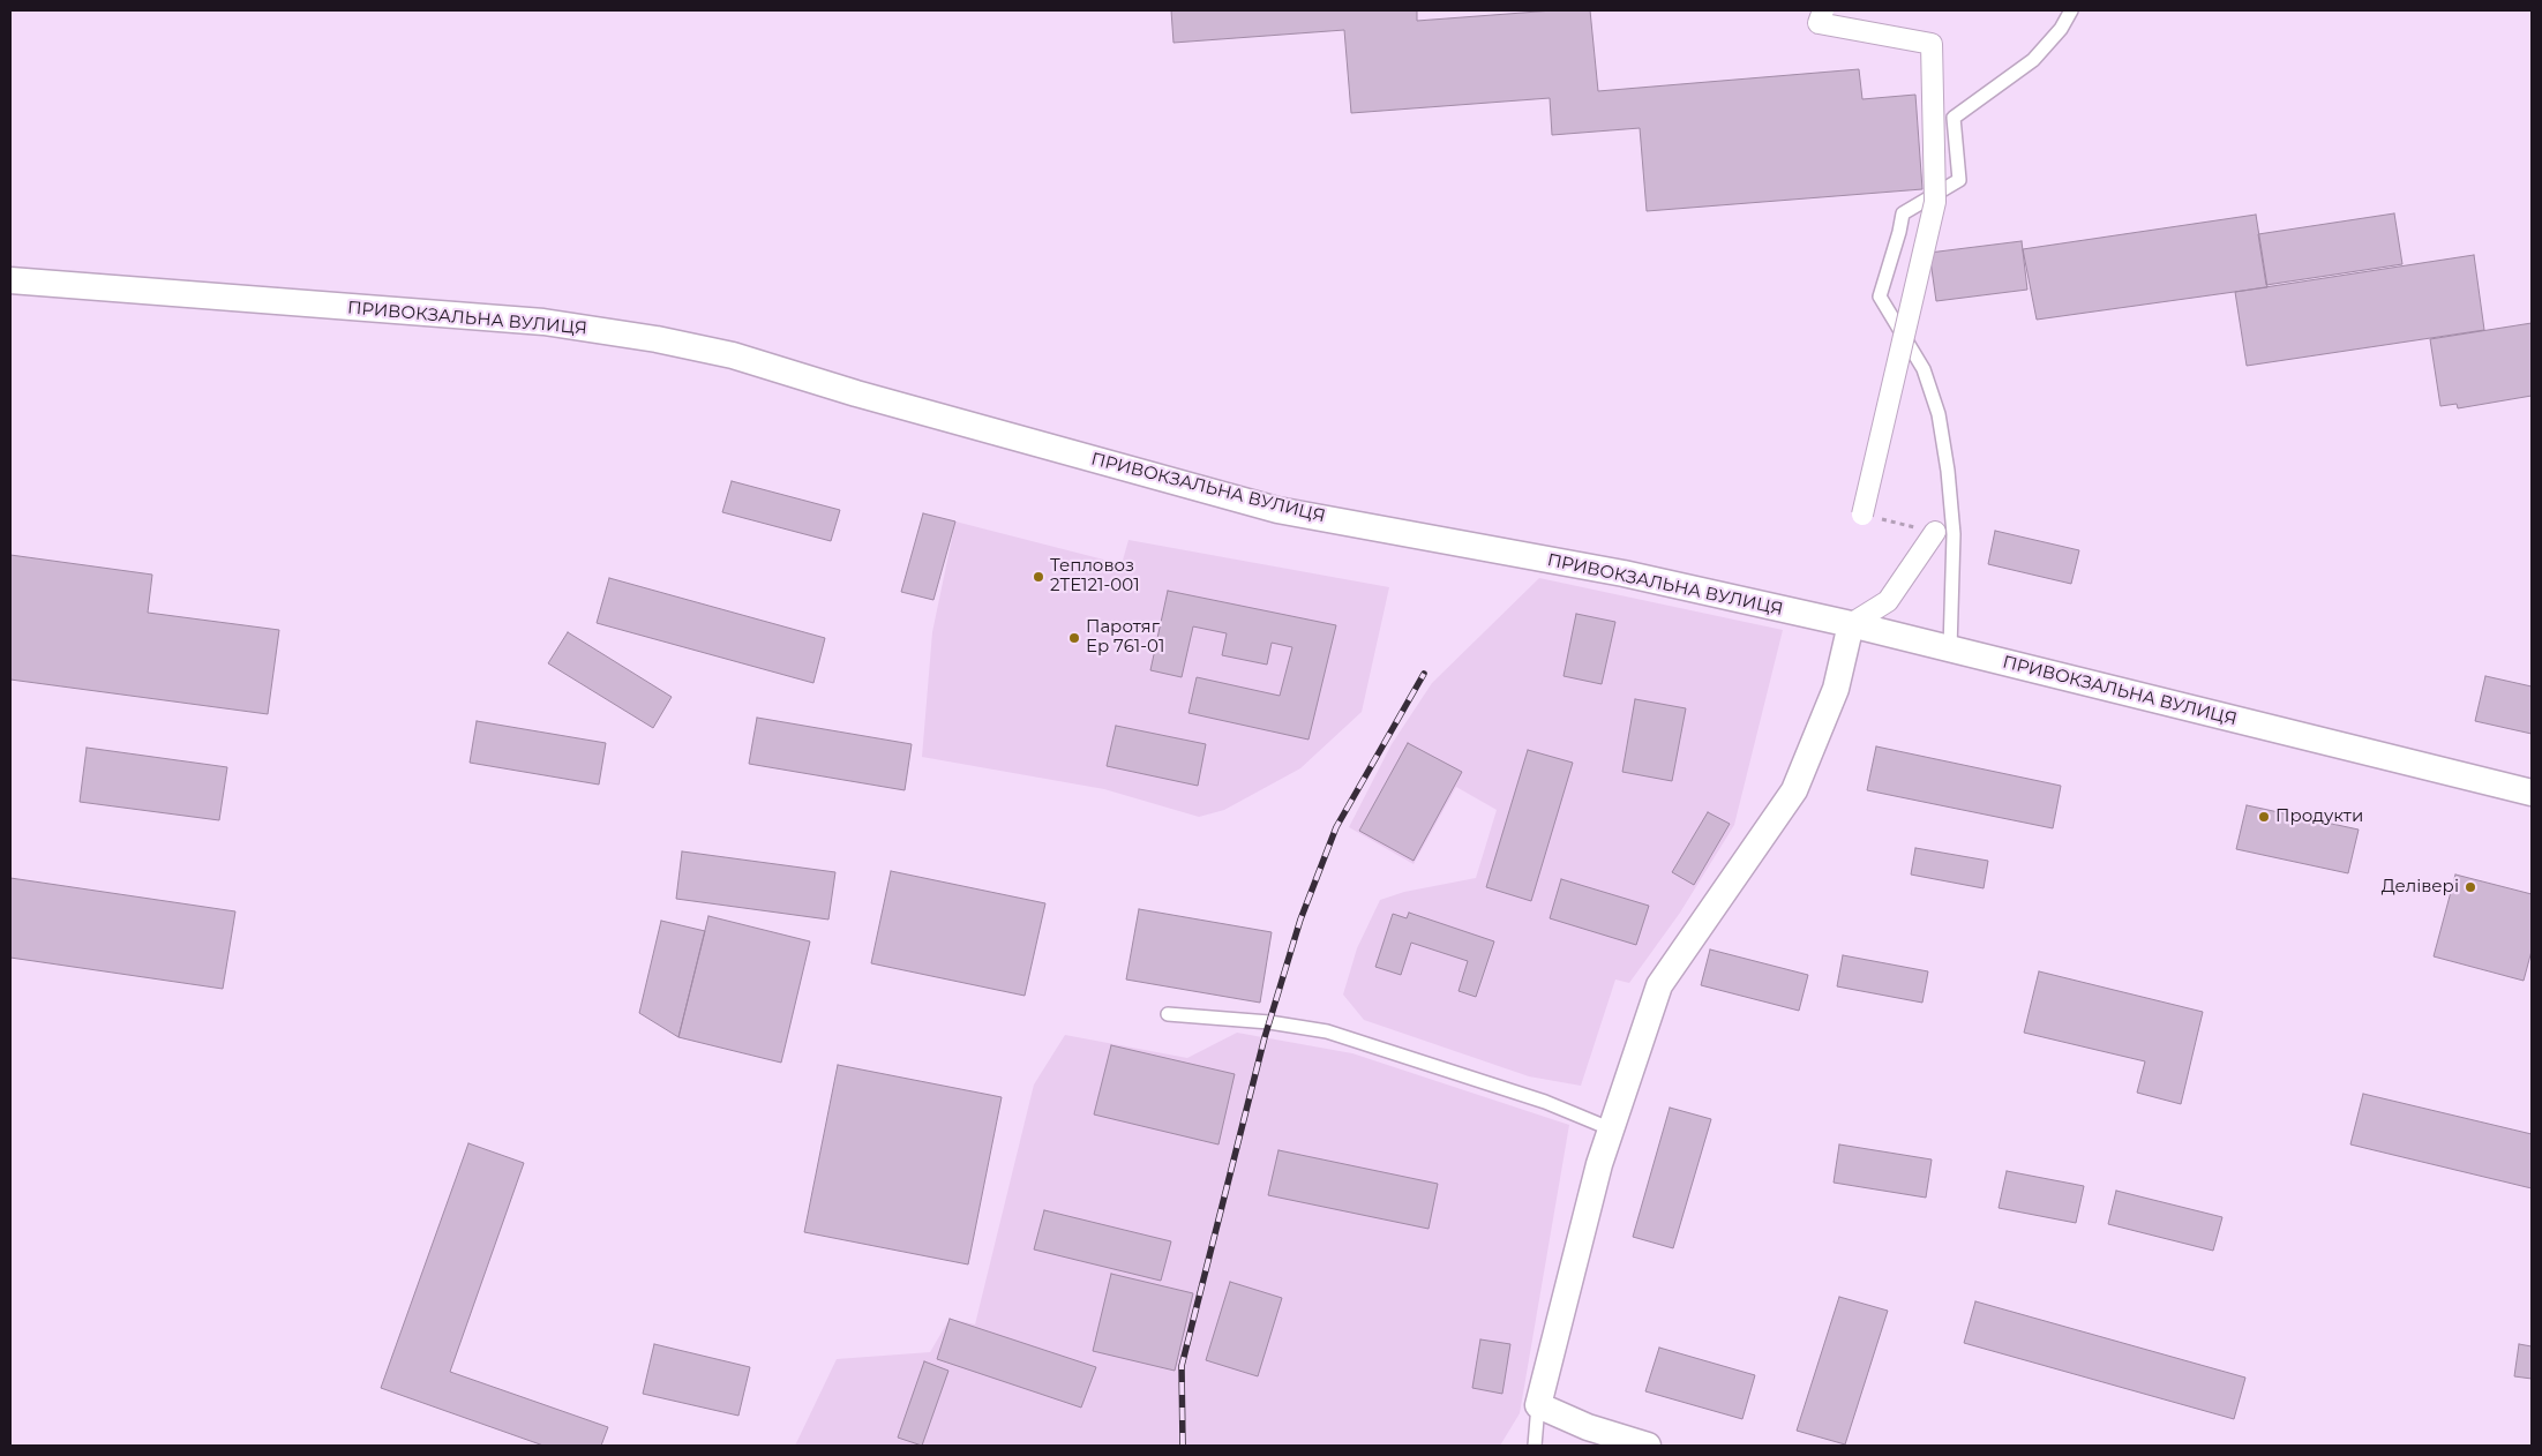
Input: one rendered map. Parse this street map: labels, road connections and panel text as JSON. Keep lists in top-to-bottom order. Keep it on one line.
{"streets":{"street":["ПРИВОКЗАЛЬНА ВУЛИЦЯ"]},"places":["Тепловоз 2ТЕ121-001","Паротяг Ер 761-01","Продукти","Делівері"]}
